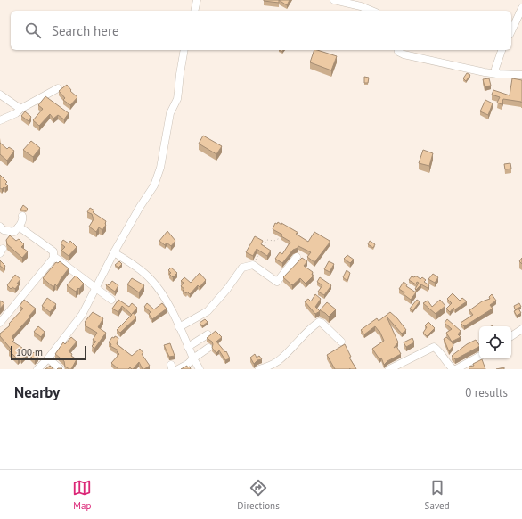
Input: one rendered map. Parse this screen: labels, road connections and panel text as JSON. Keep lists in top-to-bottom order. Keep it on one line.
{"scale_bar":"100 m","page":{"search":"Search here","scale":"100 m","heading":["Nearby","0 results"],"nav":["Map","Directions","Saved"]}}
